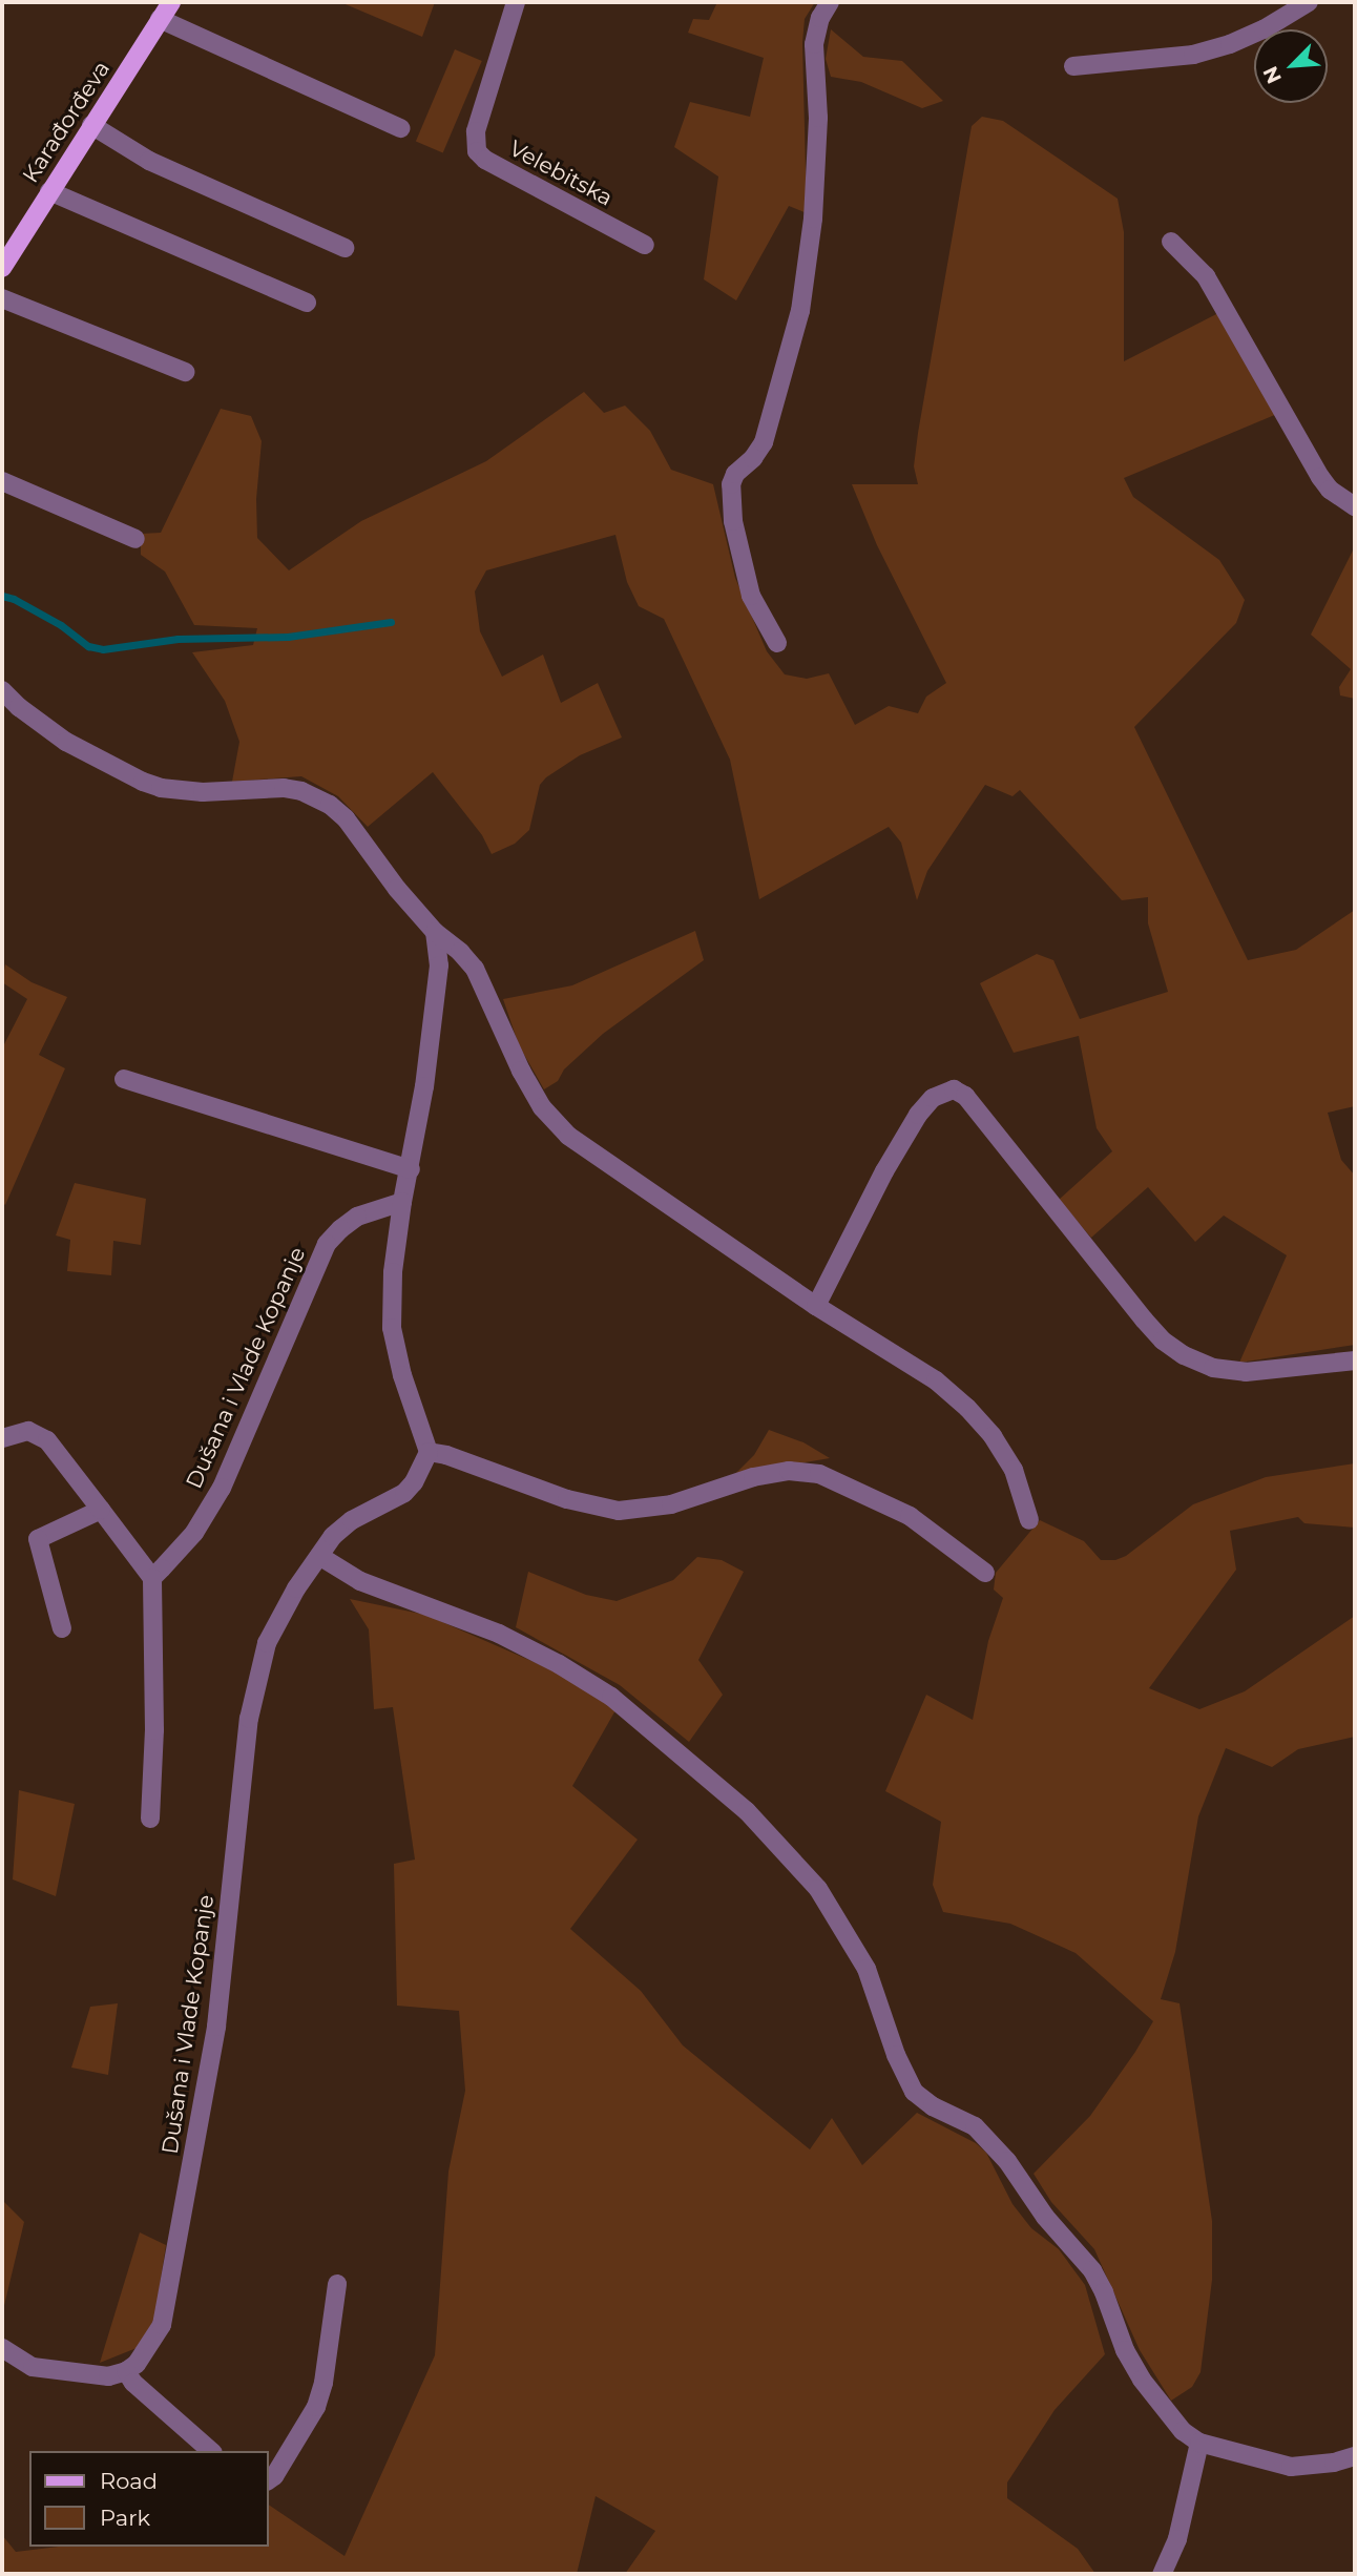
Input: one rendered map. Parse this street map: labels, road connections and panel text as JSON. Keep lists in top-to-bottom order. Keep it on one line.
{"streets":{"main road":["Karađorđeva"],"street":["Velebitska","Dušana i Vlade Kopanje"]},"legend":["Road","Park"],"north":"bottom left"}
